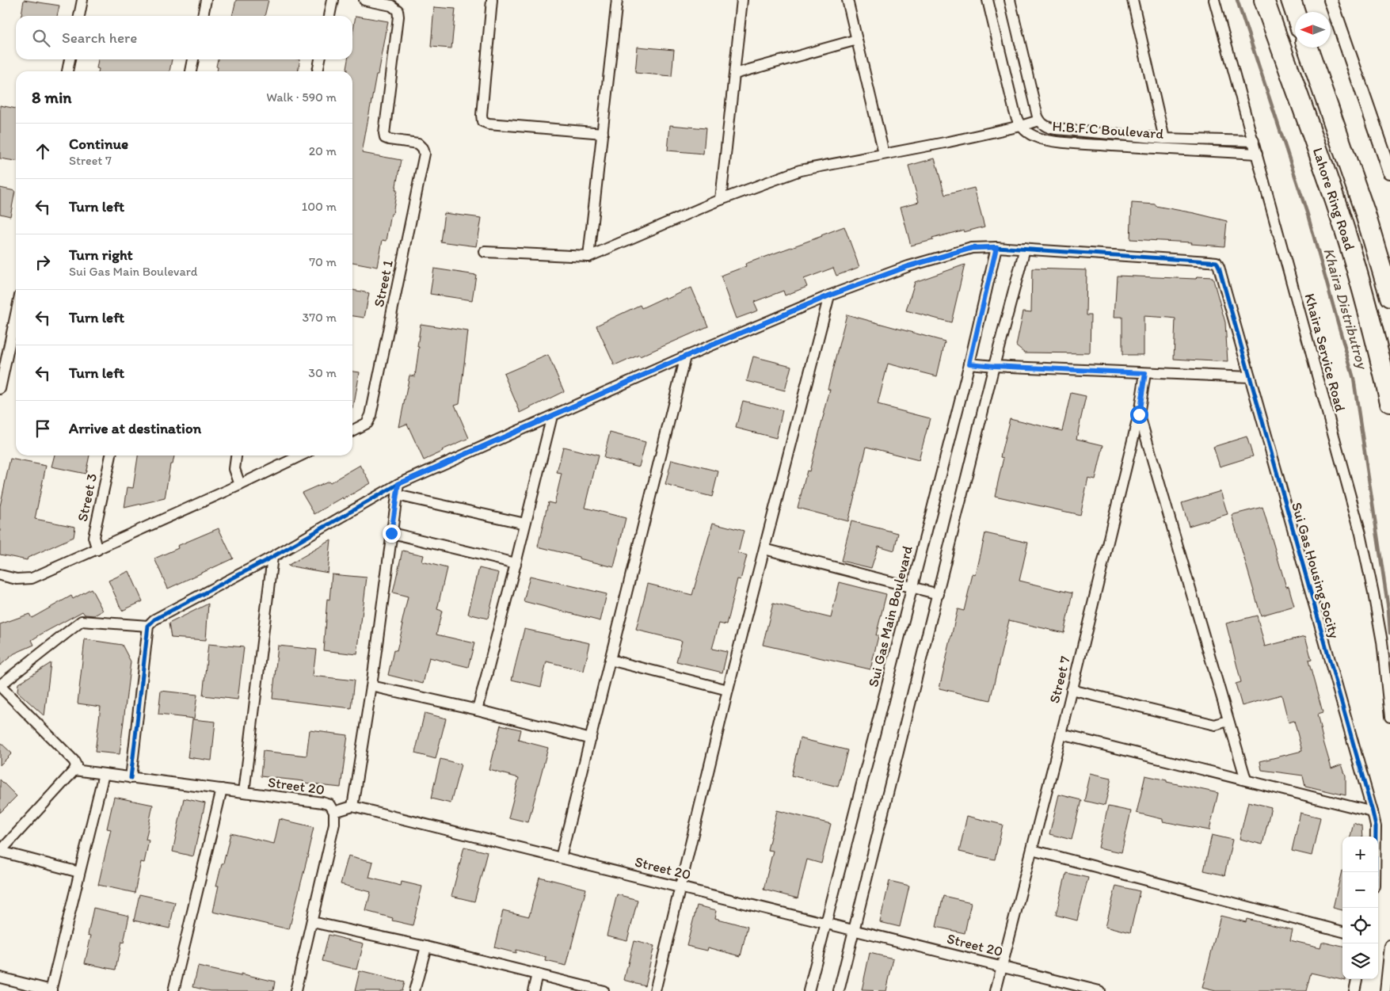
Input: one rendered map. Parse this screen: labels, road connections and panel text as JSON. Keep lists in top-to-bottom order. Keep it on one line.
{"streets":{"highway":["Lahore Ring Road"],"street":["H.B.F.C Boulevard","Street 1","Khaira Service Road","Street 3","Sui Gas Housing Socity","Sui Gas Main Boulevard","Street 7","Street 20"]},"crossings":[["H.B.F.C Boulevard","Khaira Service Road"],["Sui Gas Main Boulevard","Street 20"],["Street 7","Street 20"]],"water":["Khaira Distributroy"],"north":"left","page":{"search":"Search here","heading":["8 min","Walk · 590 m"],"list":[["Continue","Street 7","20 m"],["Turn left","100 m"],["Turn right","Sui Gas Main Boulevard","70 m"],["Turn left","370 m"],["Turn left","30 m"],"Arrive at destination"],"map_buttons":["+","−"]}}
